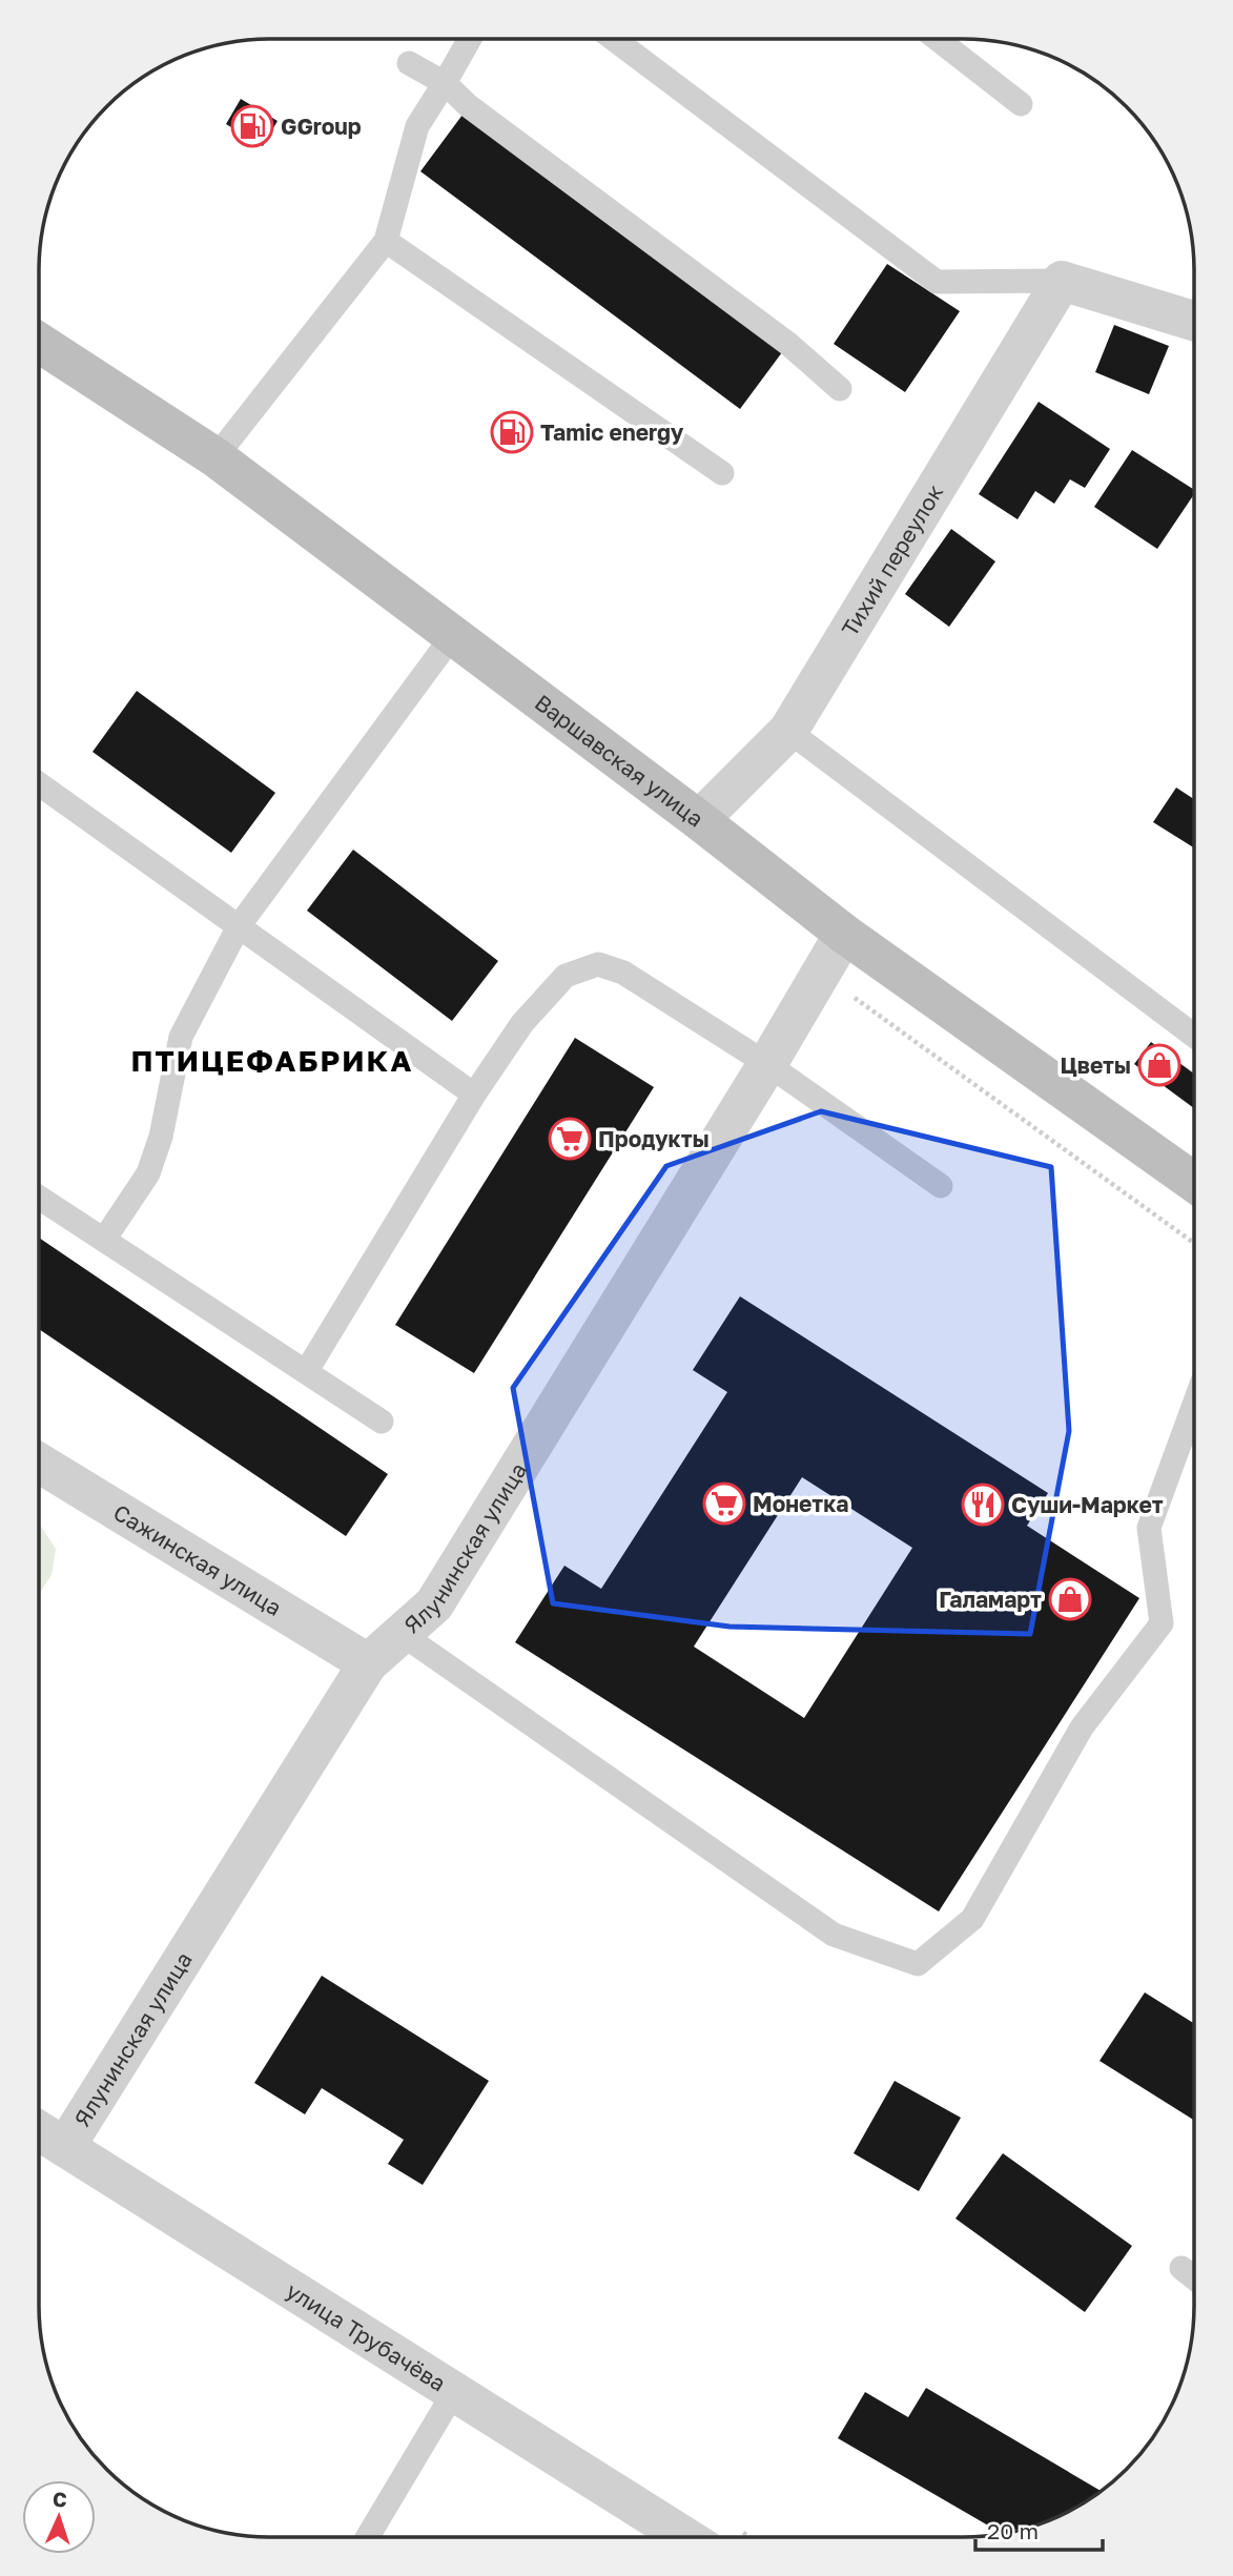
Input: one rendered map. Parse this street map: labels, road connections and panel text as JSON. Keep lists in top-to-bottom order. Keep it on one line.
{"streets":{"main road":["Варшавская улица"],"street":["Тихий переулок","Ялунинская улица","Сажинская улица","улица Трубачёва"]},"crossings":[["Тихий переулок","Варшавская улица"],["Варшавская улица","Ялунинская улица"],["Ялунинская улица","Сажинская улица"],["Ялунинская улица","улица Трубачёва"]],"districts":["ПТИЦЕФАБРИКА"],"places":{"fuel station":["GGroup","Tamic energy"],"shop":["Цветы","Галамарт"],"supermarket":["Продукты","Монетка"],"restaurant":["Суши-Маркет"]},"scale_bar":"20 m","north":"top"}
